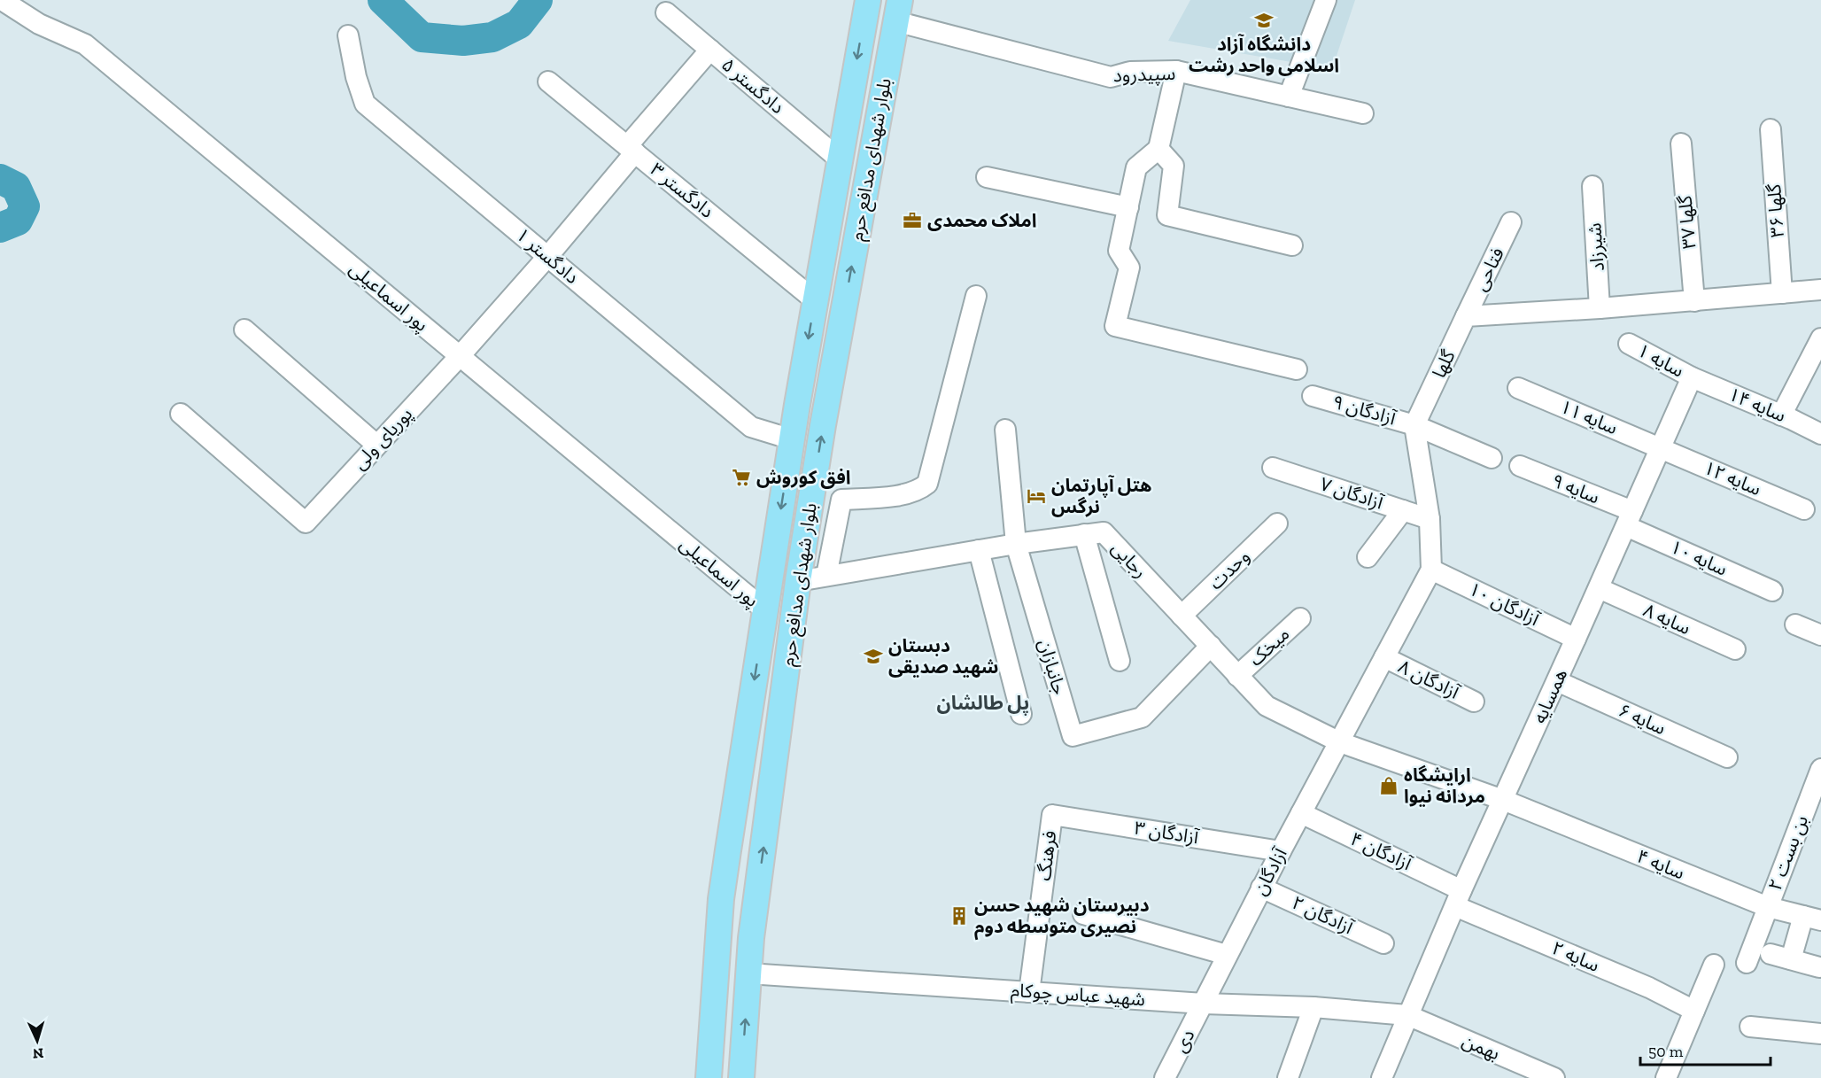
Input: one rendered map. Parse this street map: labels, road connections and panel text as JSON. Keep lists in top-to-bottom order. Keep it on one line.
{"streets":{"main road":["بلوار شهدای مدافع حرم"],"street":["سپیدرود","دادگستر ۵","دادگستر ۳","گلها ۳۶","گلها ۳۷","شیرزاد","دادگستر ۱","فتاحی","پور اسماعیلی","سایه ۱","گلها","سایه ۱۴","آزادگان ۹","سایه ۱۱","پوریای ولی","سایه ۱۲","سایه ۹","آزادگان ۷","سایه ۱۰","رجایی","وحدت","آزادگان ۱۰","سایه ۸","میخک","جانبازان","آزادگان ۸","همسایه","سایه ۶","آزادگان ۳","آزادگان ۴","بن بست ۲","فرهنگ","سایه ۴","آزادگان","آزادگان ۲","سایه ۲","شهید عباس چوکام","دی","بهمن"]},"crossings":[["سپیدرود","بلوار شهدای مدافع حرم"],["دادگستر ۵","بلوار شهدای مدافع حرم"],["دادگستر ۵","پوریای ولی"],["بلوار شهدای مدافع حرم","دادگستر ۳"],["بلوار شهدای مدافع حرم","دادگستر ۱"],["بلوار شهدای مدافع حرم","پور اسماعیلی"],["بلوار شهدای مدافع حرم","رجایی"],["بلوار شهدای مدافع حرم","شهید عباس چوکام"],["دادگستر ۳","پوریای ولی"],["دادگستر ۱","پوریای ولی"],["فتاحی","گلها"],["پور اسماعیلی","پوریای ولی"],["سایه ۱","سایه ۱۴"],["سایه ۱","همسایه"],["گلها","آزادگان ۹"],["سایه ۱۴","همسایه"],["سایه ۱۱","سایه ۱۲"],["سایه ۱۱","همسایه"],["سایه ۱۲","همسایه"],["سایه ۹","سایه ۱۰"],["سایه ۹","همسایه"],["سایه ۱۰","همسایه"],["رجایی","وحدت"],["رجایی","میخک"],["رجایی","جانبازان"],["رجایی","سایه ۴"],["رجایی","آزادگان"],["آزادگان ۱۰","همسایه"],["سایه ۸","همسایه"],["همسایه","سایه ۶"],["همسایه","آزادگان ۴"],["همسایه","سایه ۴"],["همسایه","سایه ۲"],["همسایه","شهید عباس چوکام"],["همسایه","بهمن"],["آزادگان ۳","فرهنگ"],["آزادگان ۳","آزادگان"],["آزادگان ۴","آزادگان"],["آزادگان ۴","سایه ۲"],["بن بست ۲","سایه ۴"],["فرهنگ","شهید عباس چوکام"],["سایه ۴","آزادگان"],["آزادگان","آزادگان ۲"],["آزادگان","شهید عباس چوکام"],["آزادگان","دی"],["شهید عباس چوکام","دی"],["شهید عباس چوکام","بهمن"]],"districts":["پل طالشان"],"places":{"school or university":["دانشگاه آزاد اسلامی واحد رشت","دبستان شهید صدیقی"],"office":["املاک محمدی"],"supermarket":["افق کوروش"],"hotel":["هتل آپارتمان نرگس"],"shop":["ارایشگاه مردانه نیوا"],"building":["دبیرستان شهید حسن نصیری متوسطه دوم"]},"scale_bar":"50 m","north":"bottom"}
